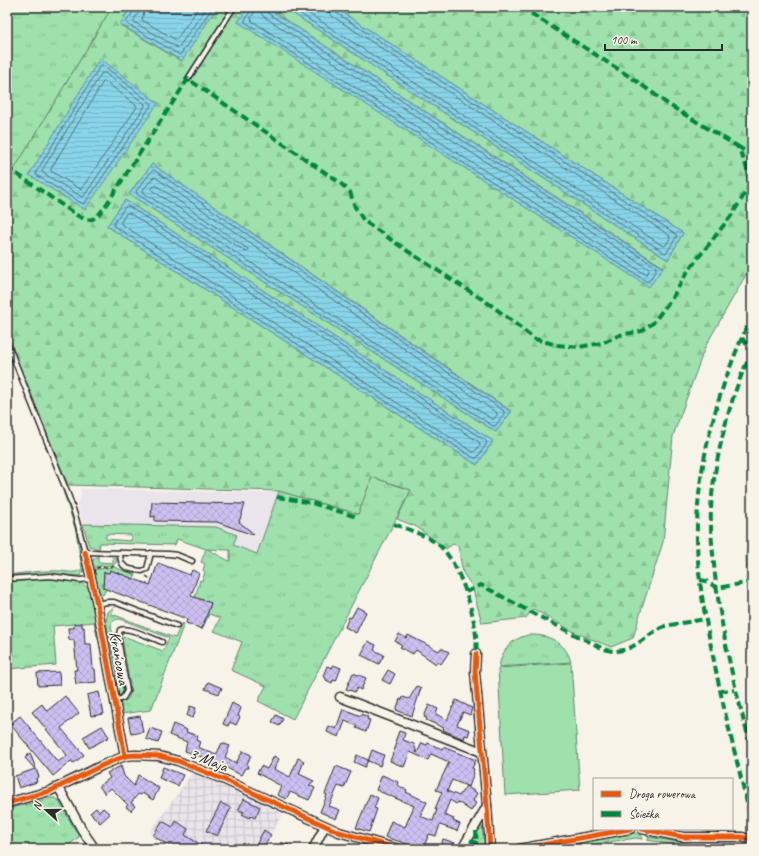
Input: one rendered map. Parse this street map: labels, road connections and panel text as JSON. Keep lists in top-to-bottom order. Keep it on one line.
{"streets":{"street":["Krańcowa","3 Maja"]},"crossings":[["Krańcowa","3 Maja"]],"legend":["Droga rowerowa","Ścieżka"],"scale_bar":"100 m","north":"left"}
